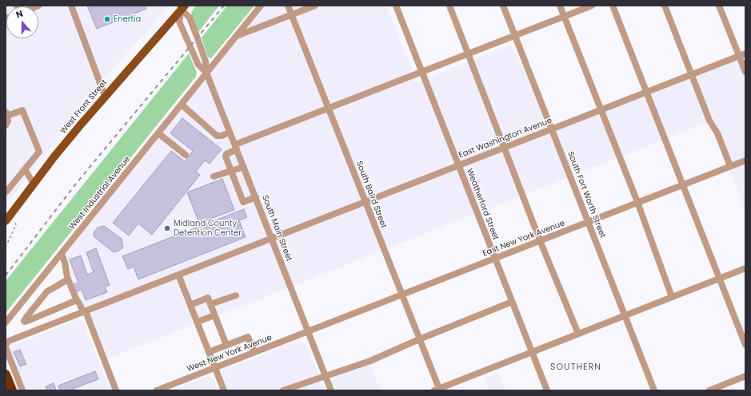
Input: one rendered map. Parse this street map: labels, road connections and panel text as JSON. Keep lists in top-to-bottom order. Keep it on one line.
{"streets":{"main road":["West Front Street"],"street":["East Washington Avenue","West Industrial Avenue","South Baird Street","South Fort Worth Street","Weatherford Street","South Main Street","East New York Avenue","West New York Avenue"]},"crossings":[["West Front Street","South Main Street"],["East Washington Avenue","South Baird Street"],["East Washington Avenue","South Fort Worth Street"],["East Washington Avenue","Weatherford Street"],["East Washington Avenue","South Main Street"],["West Industrial Avenue","South Main Street"],["South Baird Street","East New York Avenue"],["South Fort Worth Street","East New York Avenue"],["Weatherford Street","East New York Avenue"],["South Main Street","East New York Avenue"],["South Main Street","West New York Avenue"],["East New York Avenue","West New York Avenue"]],"districts":["SOUTHERN"],"places":["Enertia","Midland County Detention Center"],"north":"top"}
